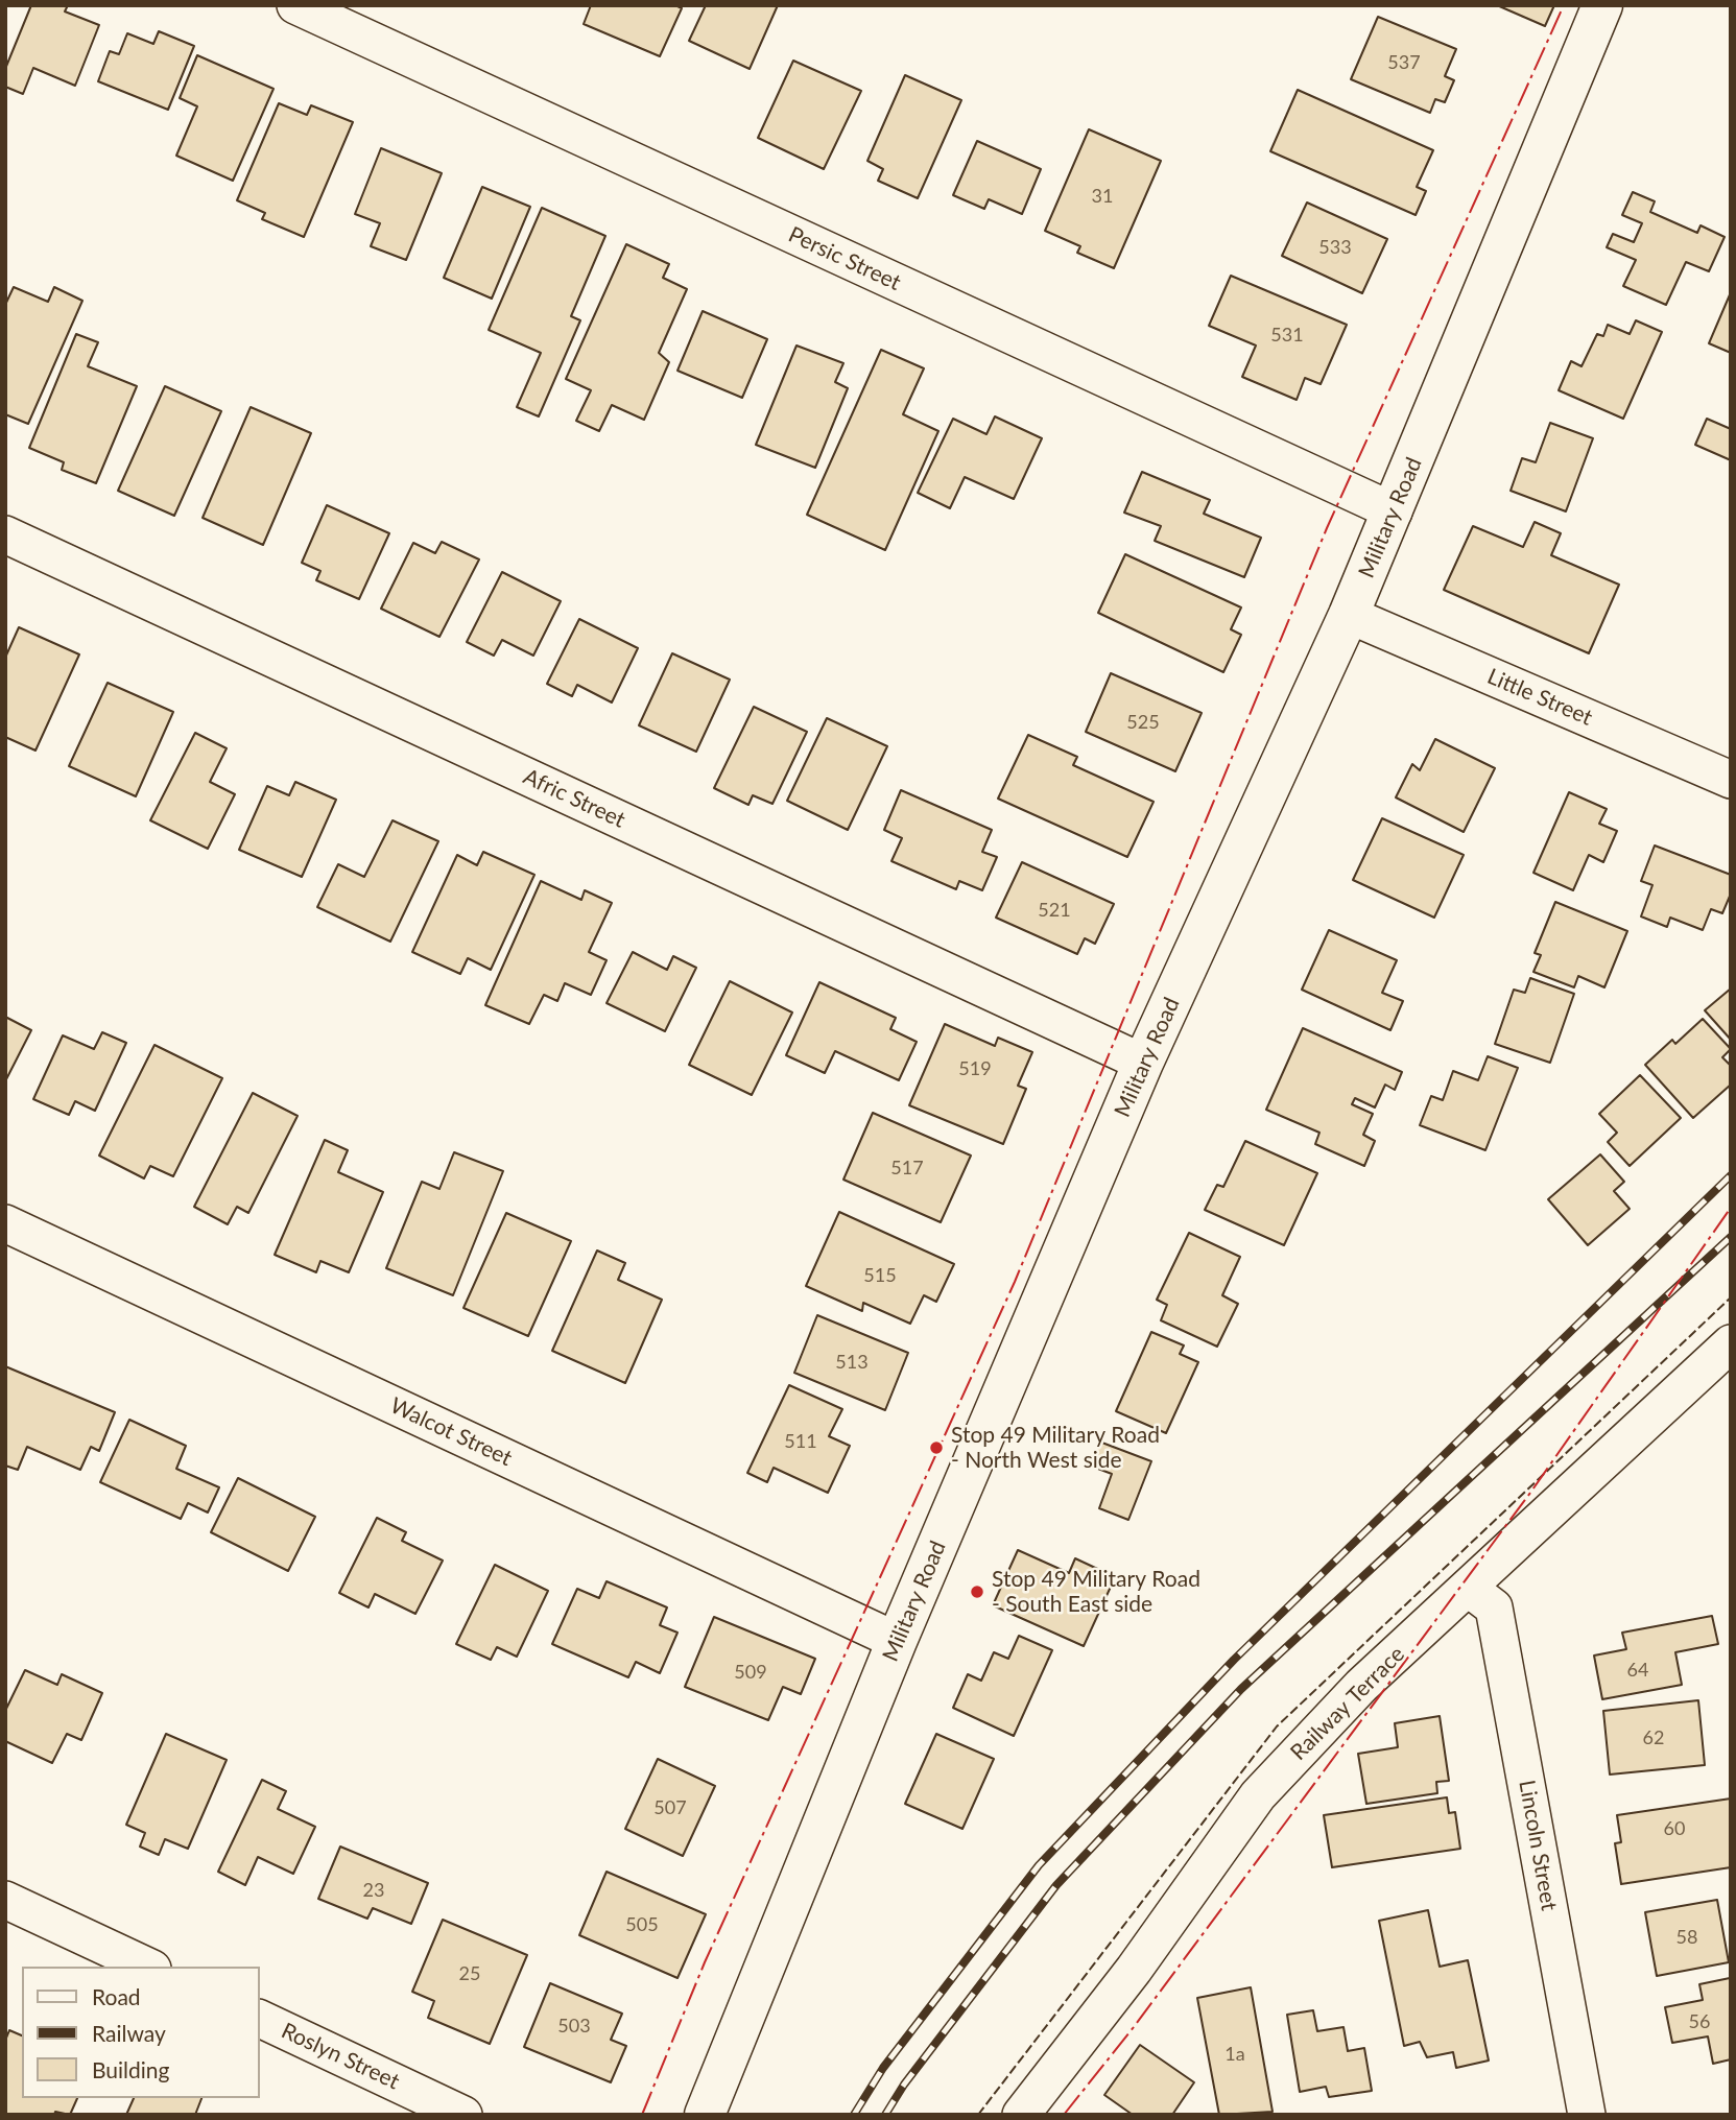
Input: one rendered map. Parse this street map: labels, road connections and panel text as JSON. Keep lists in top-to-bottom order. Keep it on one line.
{"streets":{"main road":["Military Road"],"street":["Persic Street","Little Street","Afric Street","Walcot Street","Railway Terrace","Lincoln Street","Roslyn Street"]},"crossings":[["Persic Street","Military Road"],["Military Road","Little Street"],["Military Road","Afric Street"],["Military Road","Walcot Street"],["Railway Terrace","Lincoln Street"]],"places":["Stop 49 Military Road - North West side","Stop 49 Military Road - South East side"],"house_numbers":["537","31","533","531","525","521","519","517","515","513","511","64","509","62","507","60","23","505","58","25","56","503","1a"],"legend":["Road","Railway","Building"]}
